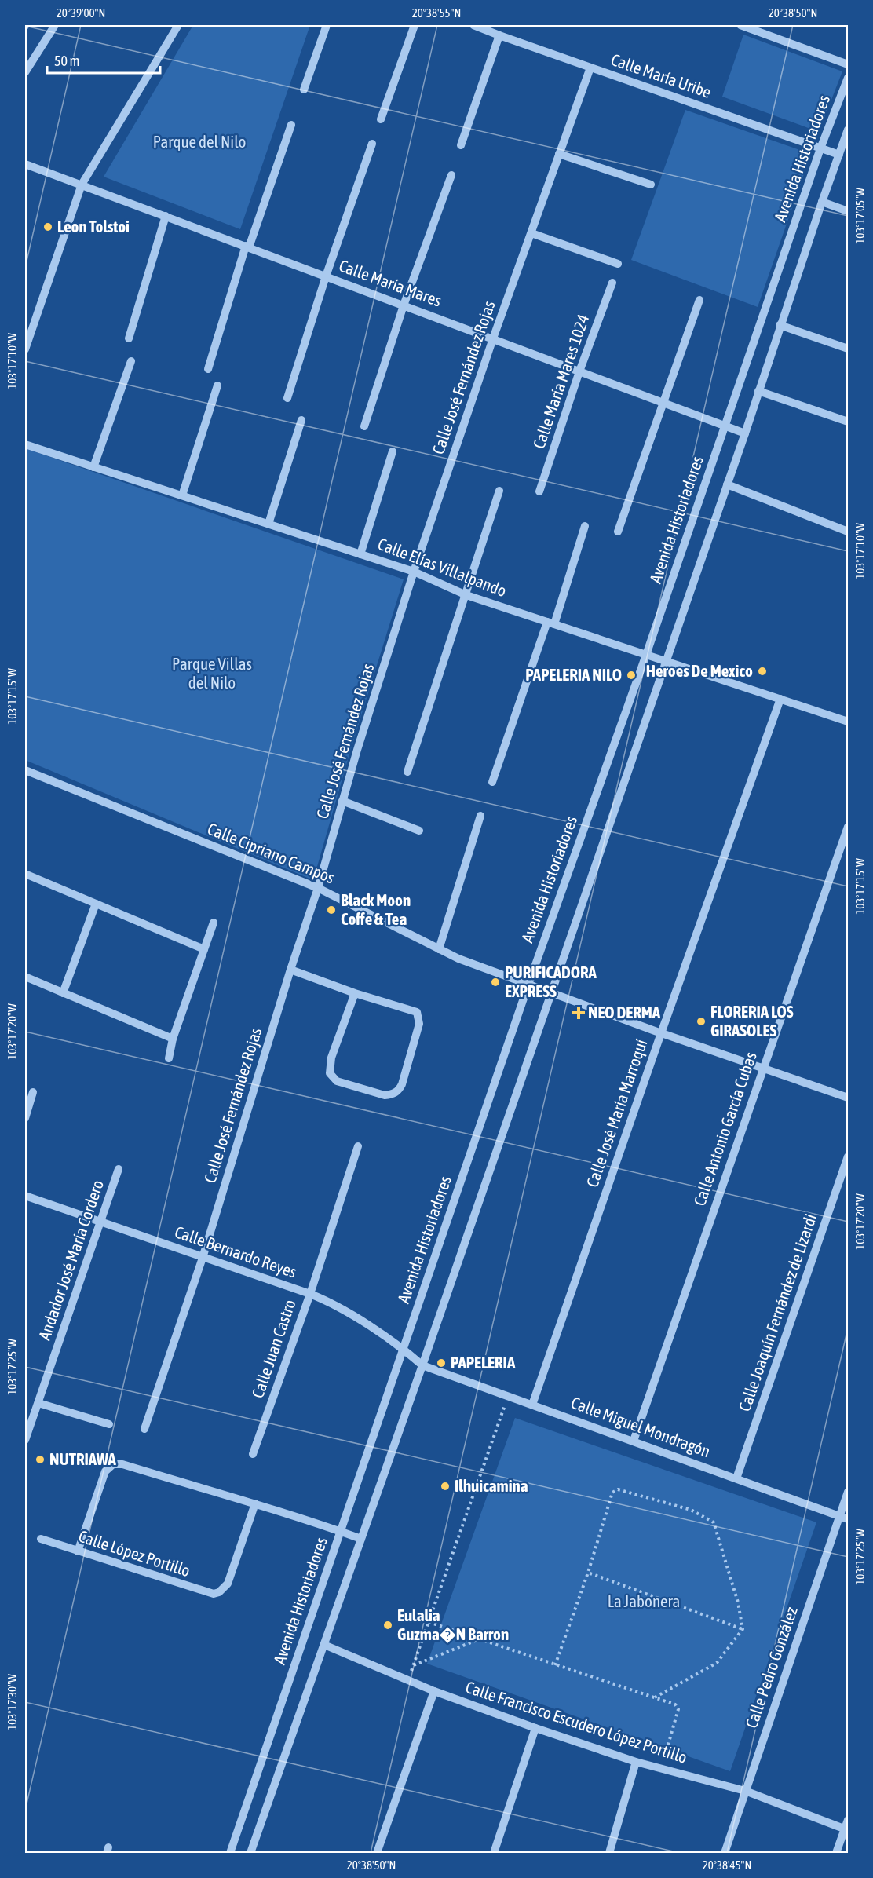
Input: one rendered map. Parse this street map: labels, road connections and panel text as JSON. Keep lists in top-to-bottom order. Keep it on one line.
{"streets":{"street":["Calle María Uribe","Avenida Historiadores","Calle María Mares","Calle José Fernández Rojas","Calle María Mares 1024","Calle Elías Villalpando","Calle Cipriano Campos","Calle José María Marroquí","Calle Antonio García Cubas","Calle Bernardo Reyes","Andador José María Cordero","Calle Joaquín Fernández de Lizardi","Calle Juan Castro","Calle Miguel Mondragón","Calle López Portillo","Calle Pedro González","Calle Francisco Escudero López Portillo"]},"crossings":[["Calle María Uribe","Avenida Historiadores"],["Calle María Uribe","Calle José Fernández Rojas"],["Avenida Historiadores","Calle María Mares"],["Avenida Historiadores","Calle Elías Villalpando"],["Avenida Historiadores","Calle Cipriano Campos"],["Avenida Historiadores","Calle Bernardo Reyes"],["Avenida Historiadores","Calle Miguel Mondragón"],["Avenida Historiadores","Calle Francisco Escudero López Portillo"],["Calle María Mares","Calle José Fernández Rojas"],["Calle María Mares","Calle María Mares 1024"],["Calle José Fernández Rojas","Calle Elías Villalpando"],["Calle José Fernández Rojas","Calle Cipriano Campos"],["Calle José Fernández Rojas","Calle Bernardo Reyes"],["Calle Elías Villalpando","Calle José María Marroquí"],["Calle Cipriano Campos","Calle José María Marroquí"],["Calle Cipriano Campos","Calle Antonio García Cubas"],["Calle José María Marroquí","Calle Miguel Mondragón"],["Calle Antonio García Cubas","Calle Miguel Mondragón"],["Calle Bernardo Reyes","Andador José María Cordero"],["Calle Bernardo Reyes","Calle Juan Castro"],["Calle Bernardo Reyes","Calle Miguel Mondragón"],["Calle Joaquín Fernández de Lizardi","Calle Miguel Mondragón"],["Calle Miguel Mondragón","Calle Pedro González"],["Calle Pedro González","Calle Francisco Escudero López Portillo"]],"parks":["Parque del Nilo","Parque Villas del Nilo","La Jabonera"],"places":{"other":["Leon Tolstoi","Heroes De Mexico","PAPELERIA NILO","Black Moon Coffe & Tea","PURIFICADORA EXPRESS","FLORERIA LOS GIRASOLES","PAPELERIA","NUTRIAWA","Ilhuicamina","Eulalia Guzma�N Barron"],"health":["NEO DERMA"]},"scale_bar":"50 m","coordinates":["20°39'00\"N","20°38'55\"N","20°38'50\"N","103°17'05\"W","103°17'10\"W","103°17'15\"W","103°17'20\"W","103°17'25\"W","103°17'30\"W","20°38'45\"N"]}
